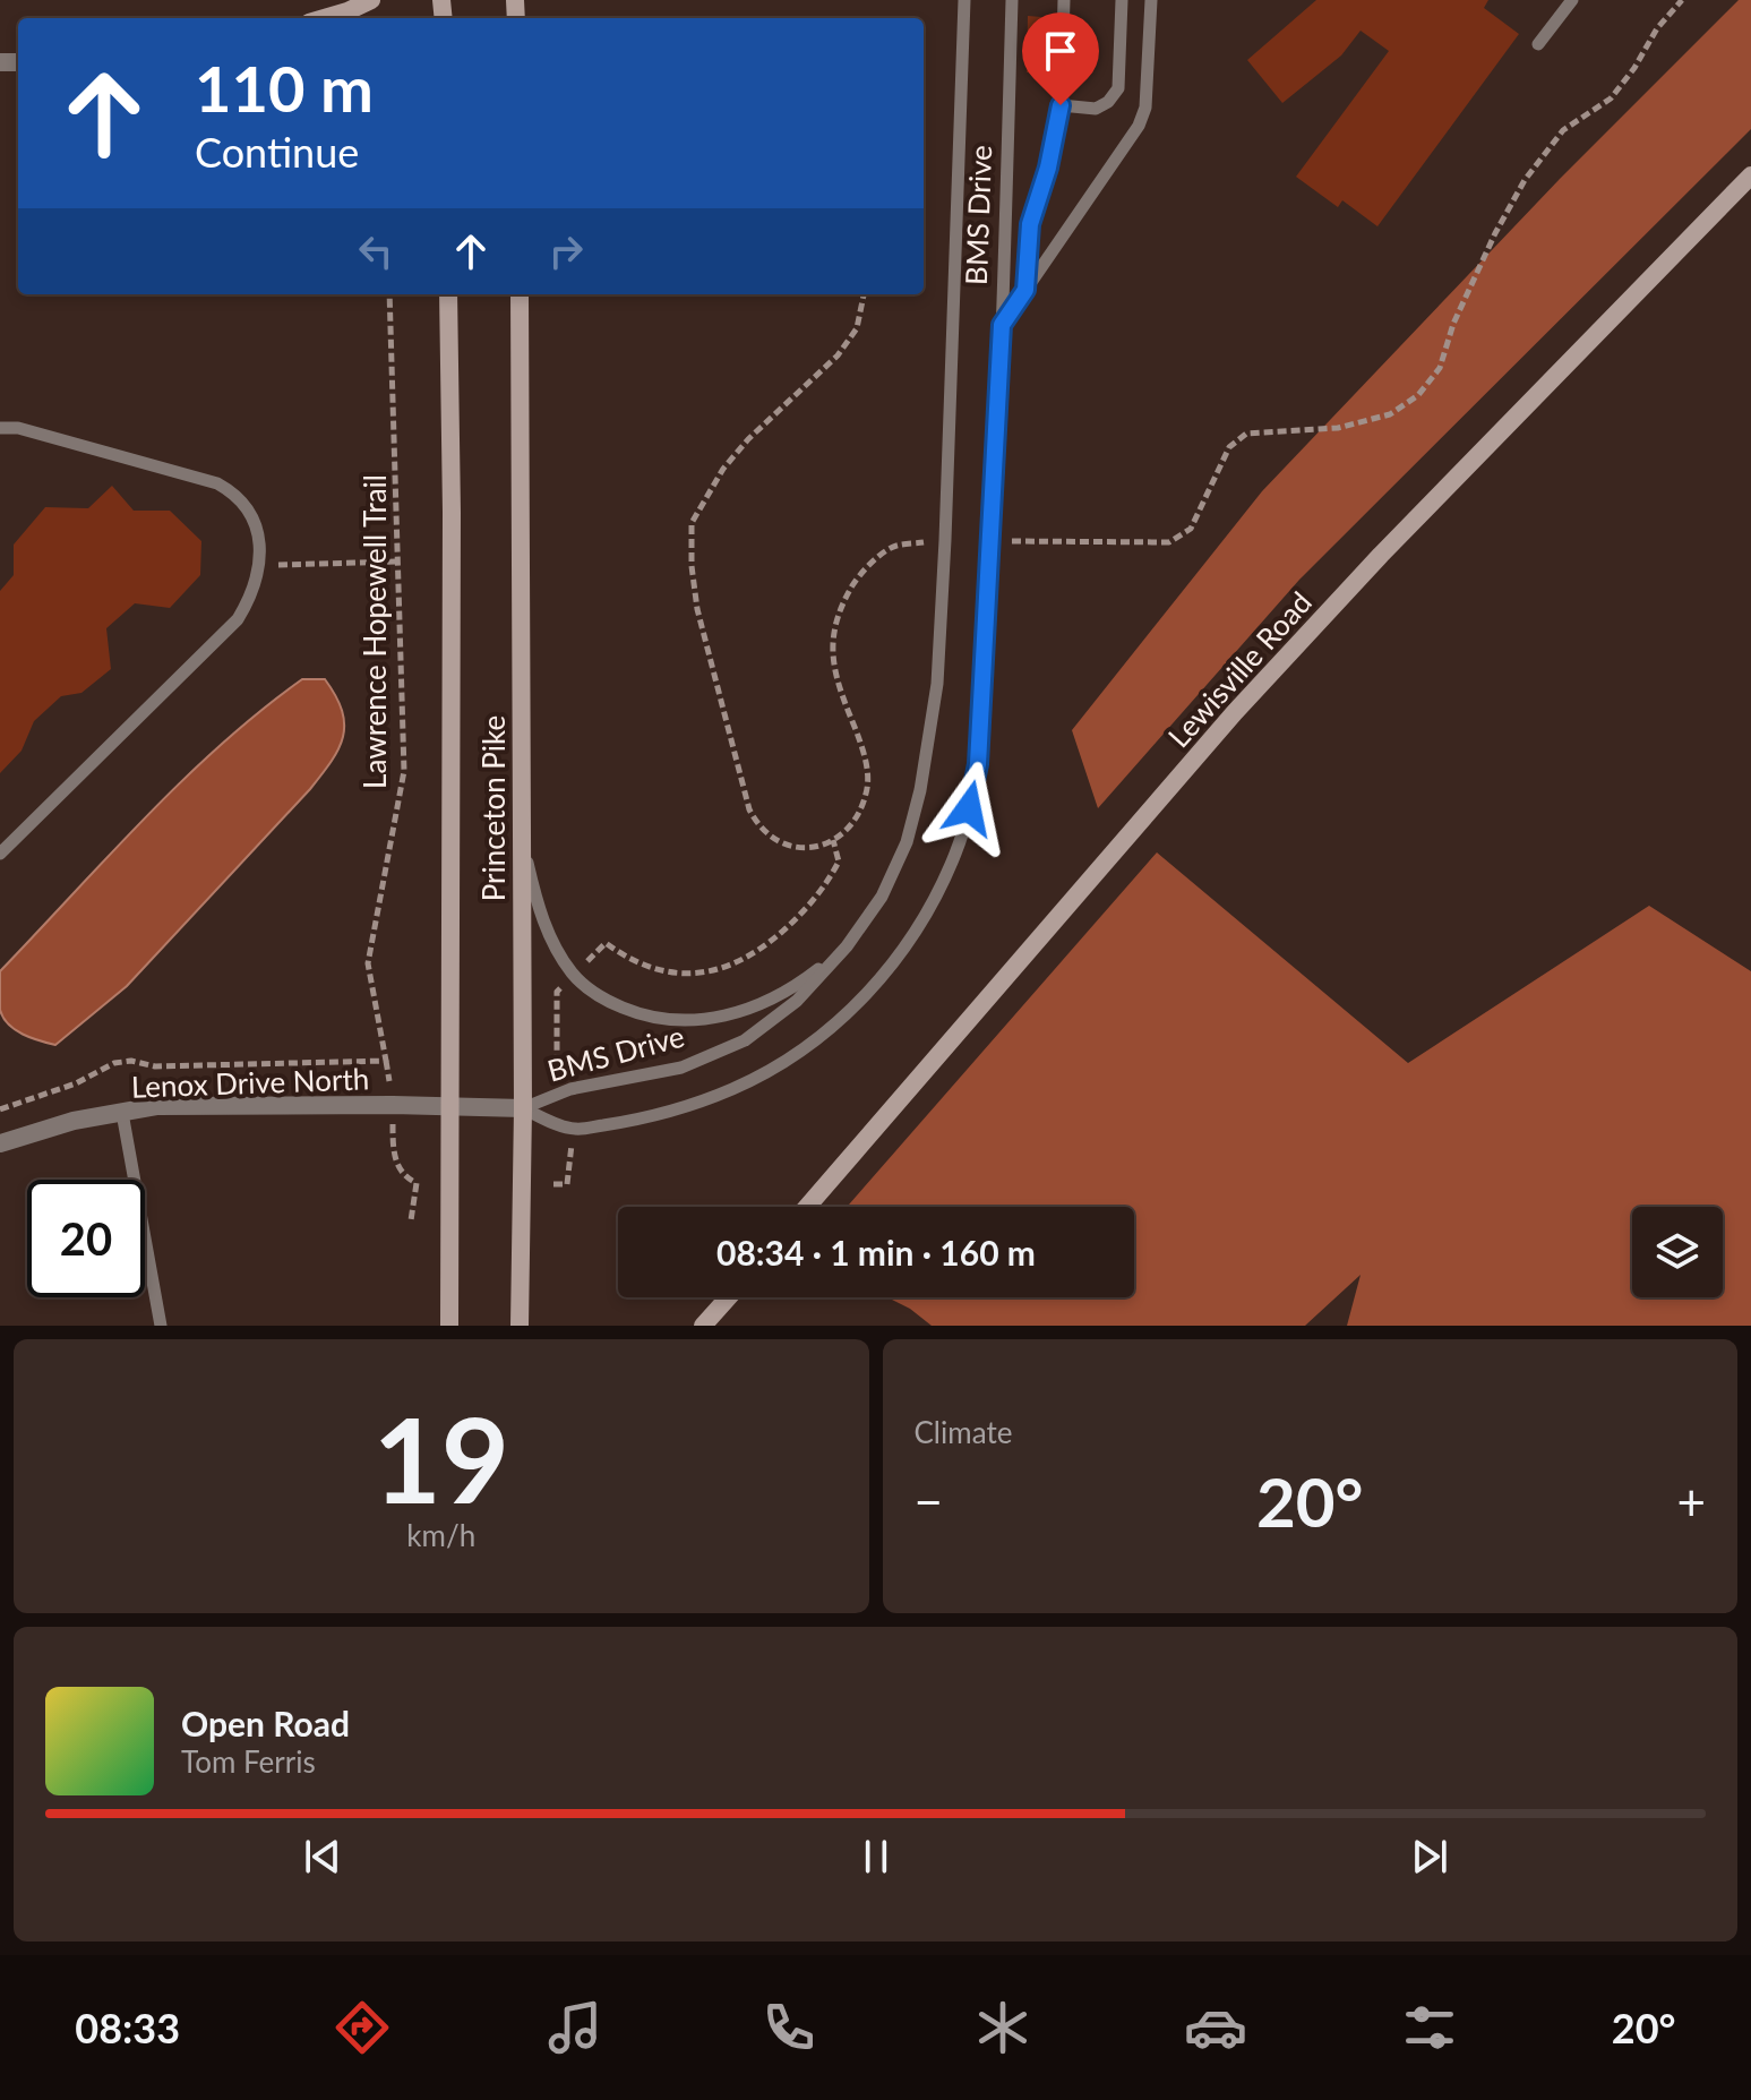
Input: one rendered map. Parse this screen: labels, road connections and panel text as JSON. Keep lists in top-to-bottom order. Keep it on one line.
{"streets":{"main road":["Lewisville Road","Princeton Pike"],"street":["BMS Drive","Lenox Drive North"],"path":["Lawrence Hopewell Trail"]},"crossings":[["BMS Drive","Princeton Pike"],["BMS Drive","Lenox Drive North"],["Lawrence Hopewell Trail","Lenox Drive North"],["Princeton Pike","Lenox Drive North"]],"page":{"turn":["110 m","Continue"],"limit":"20","trip":"08:34 · 1 min · 160 m","tile":[["19","km/h"],"Climate"],"heat":["−","20°","+"],"song":["Open Road","Tom Ferris"],"tabs":["08:33","20°"]}}
